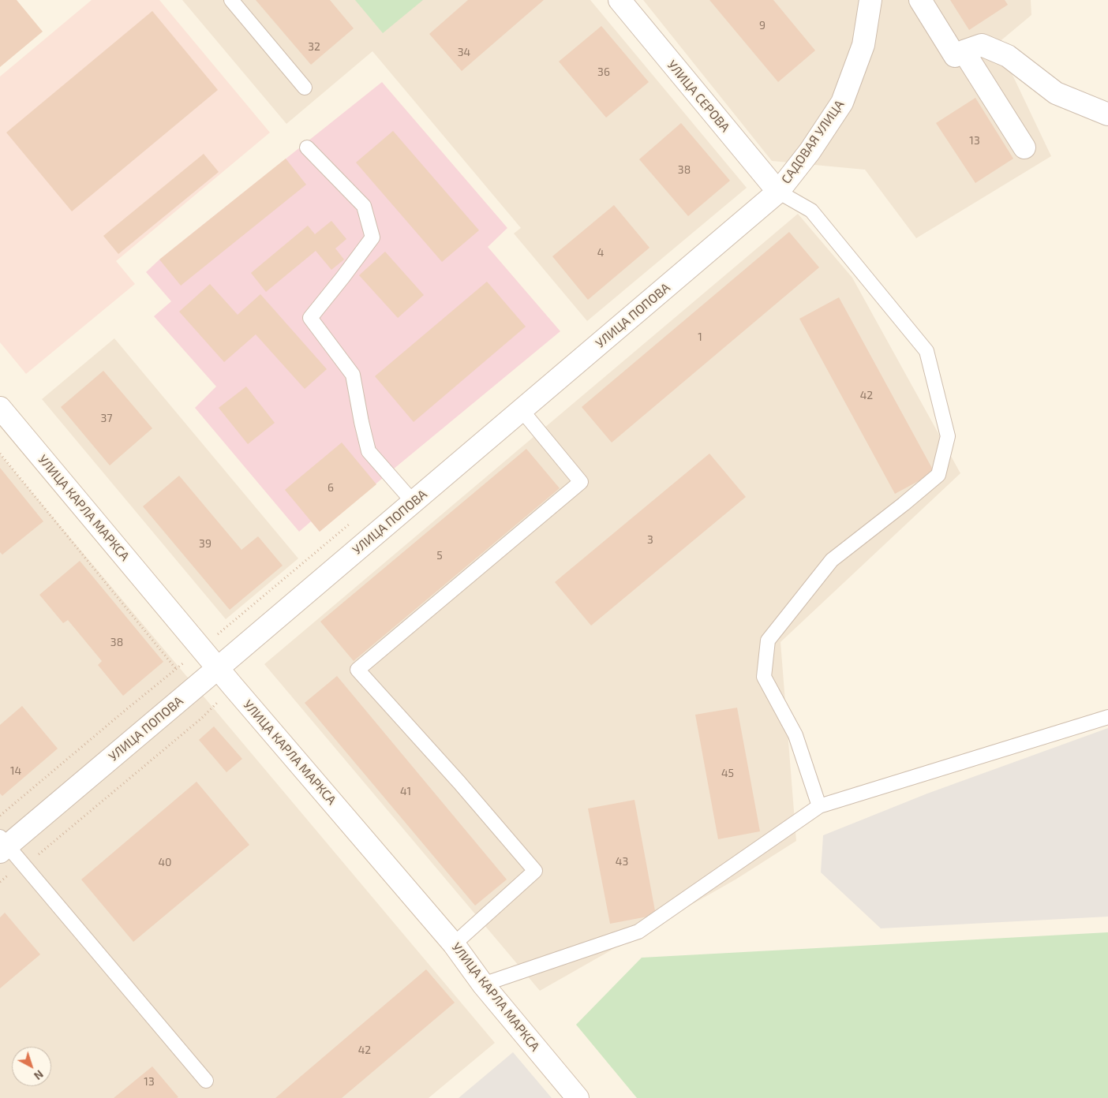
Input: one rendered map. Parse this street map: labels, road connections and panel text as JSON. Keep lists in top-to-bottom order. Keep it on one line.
{"streets":{"street":["УЛИЦА СЕРОВА","САДОВАЯ УЛИЦА","УЛИЦА ПОПОВА","УЛИЦА КАРЛА МАРКСА"]},"crossings":[["УЛИЦА СЕРОВА","САДОВАЯ УЛИЦА"],["УЛИЦА СЕРОВА","УЛИЦА ПОПОВА"],["САДОВАЯ УЛИЦА","УЛИЦА ПОПОВА"],["УЛИЦА ПОПОВА","УЛИЦА КАРЛА МАРКСА"]],"house_numbers":["9","32","34","36","13","38","4","1","42","37","6","3","39","5","38","14","45","41","43","40","42","13"],"north":"bottom right"}
